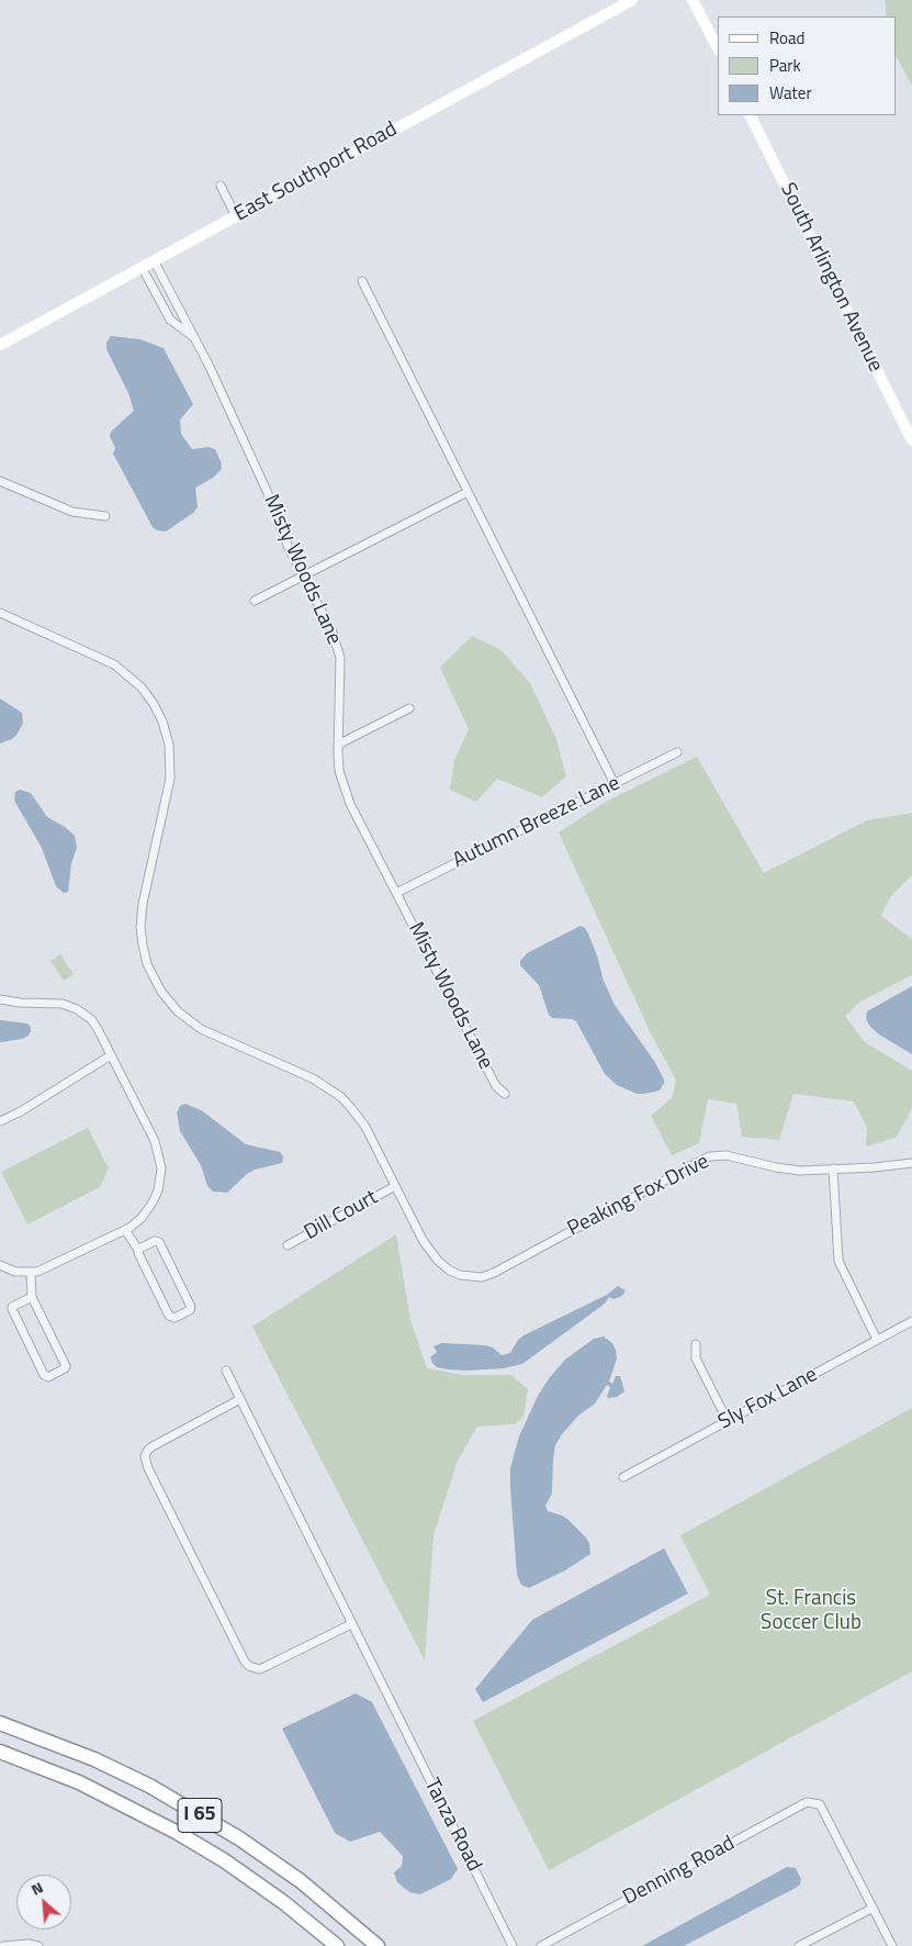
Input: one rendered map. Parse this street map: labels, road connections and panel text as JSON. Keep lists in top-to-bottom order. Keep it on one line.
{"streets":{"highway":["I 65"],"main road":["East Southport Road","South Arlington Avenue"],"street":["Misty Woods Lane","Autumn Breeze Lane","Peaking Fox Drive","Dill Court","Sly Fox Lane","Tanza Road","Denning Road"]},"crossings":[["East Southport Road","Misty Woods Lane"],["Misty Woods Lane","Autumn Breeze Lane"],["Peaking Fox Drive","Dill Court"]],"parks":["St. Francis Soccer Club"],"legend":["Road","Park","Water"],"north":"top left"}
